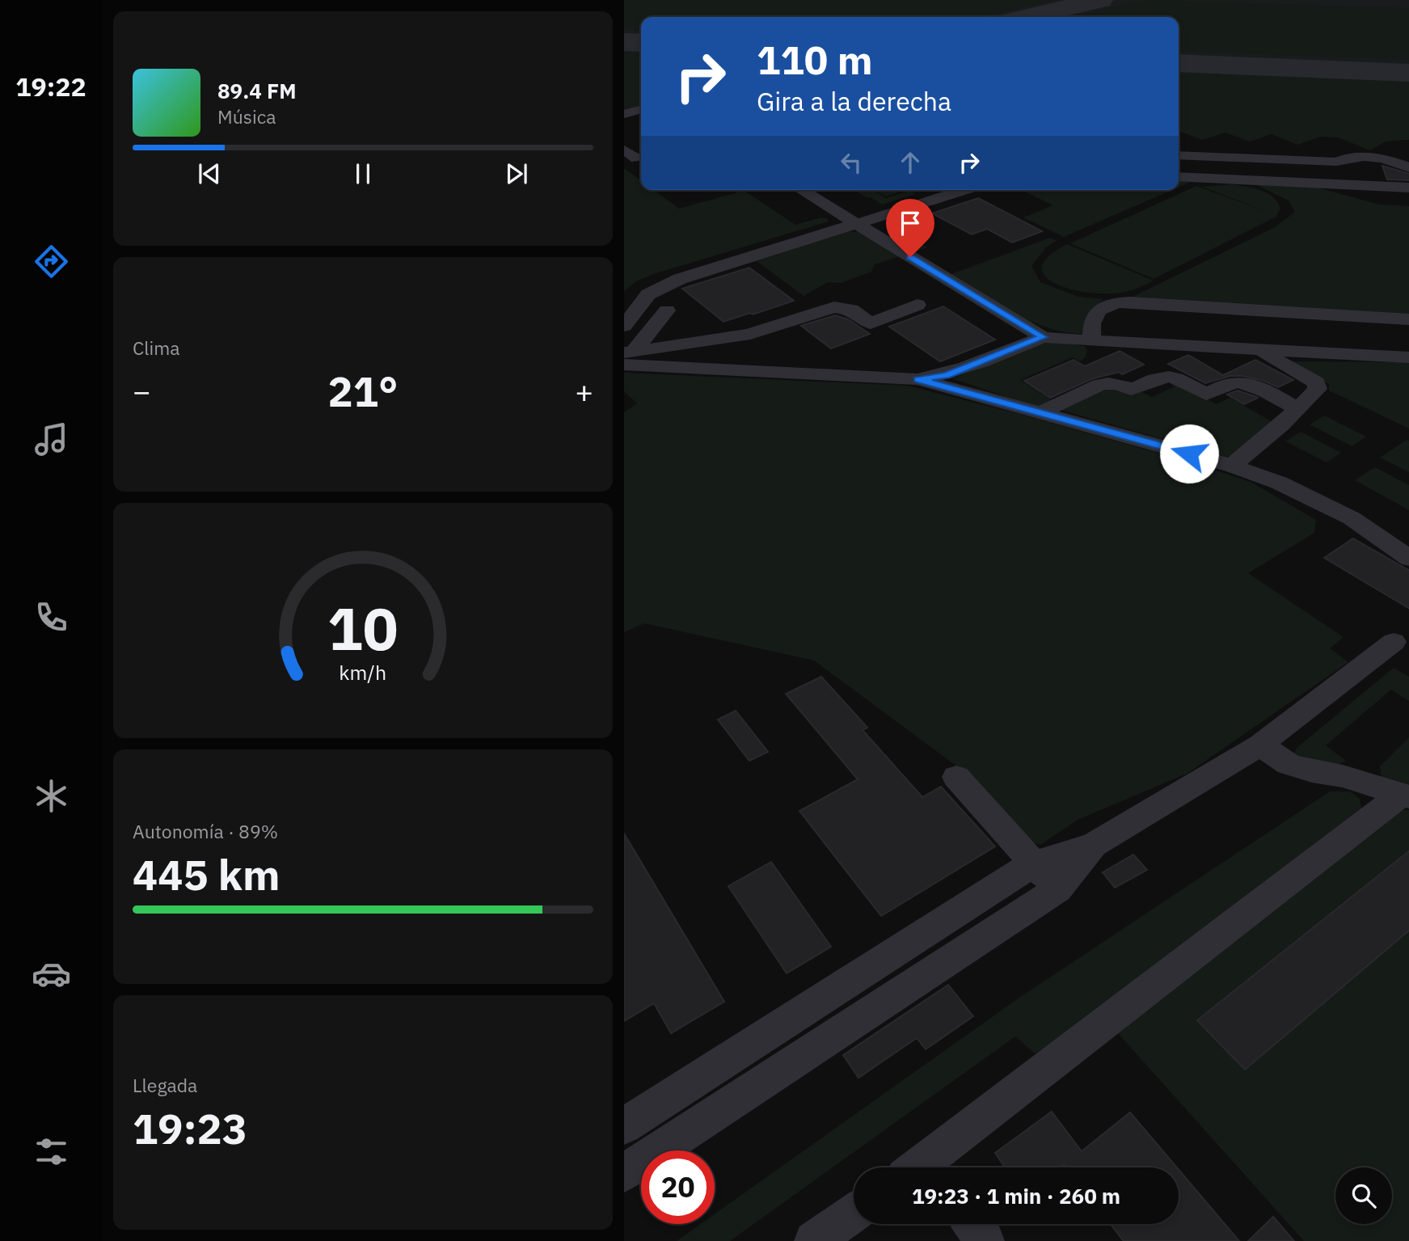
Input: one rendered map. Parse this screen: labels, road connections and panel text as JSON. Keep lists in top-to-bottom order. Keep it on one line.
{"page":{"tabs":"19:22","turn":["110 m","Gira a la derecha"],"song":["89.4 FM","Música"],"tile":["Clima",["Autonomía · 89%","445 km"],["Llegada","19:23"]],"heat":["−","21°","+"],"limit":"20","trip":"19:23 · 1 min · 260 m","gauge":["10","km/h"]}}
